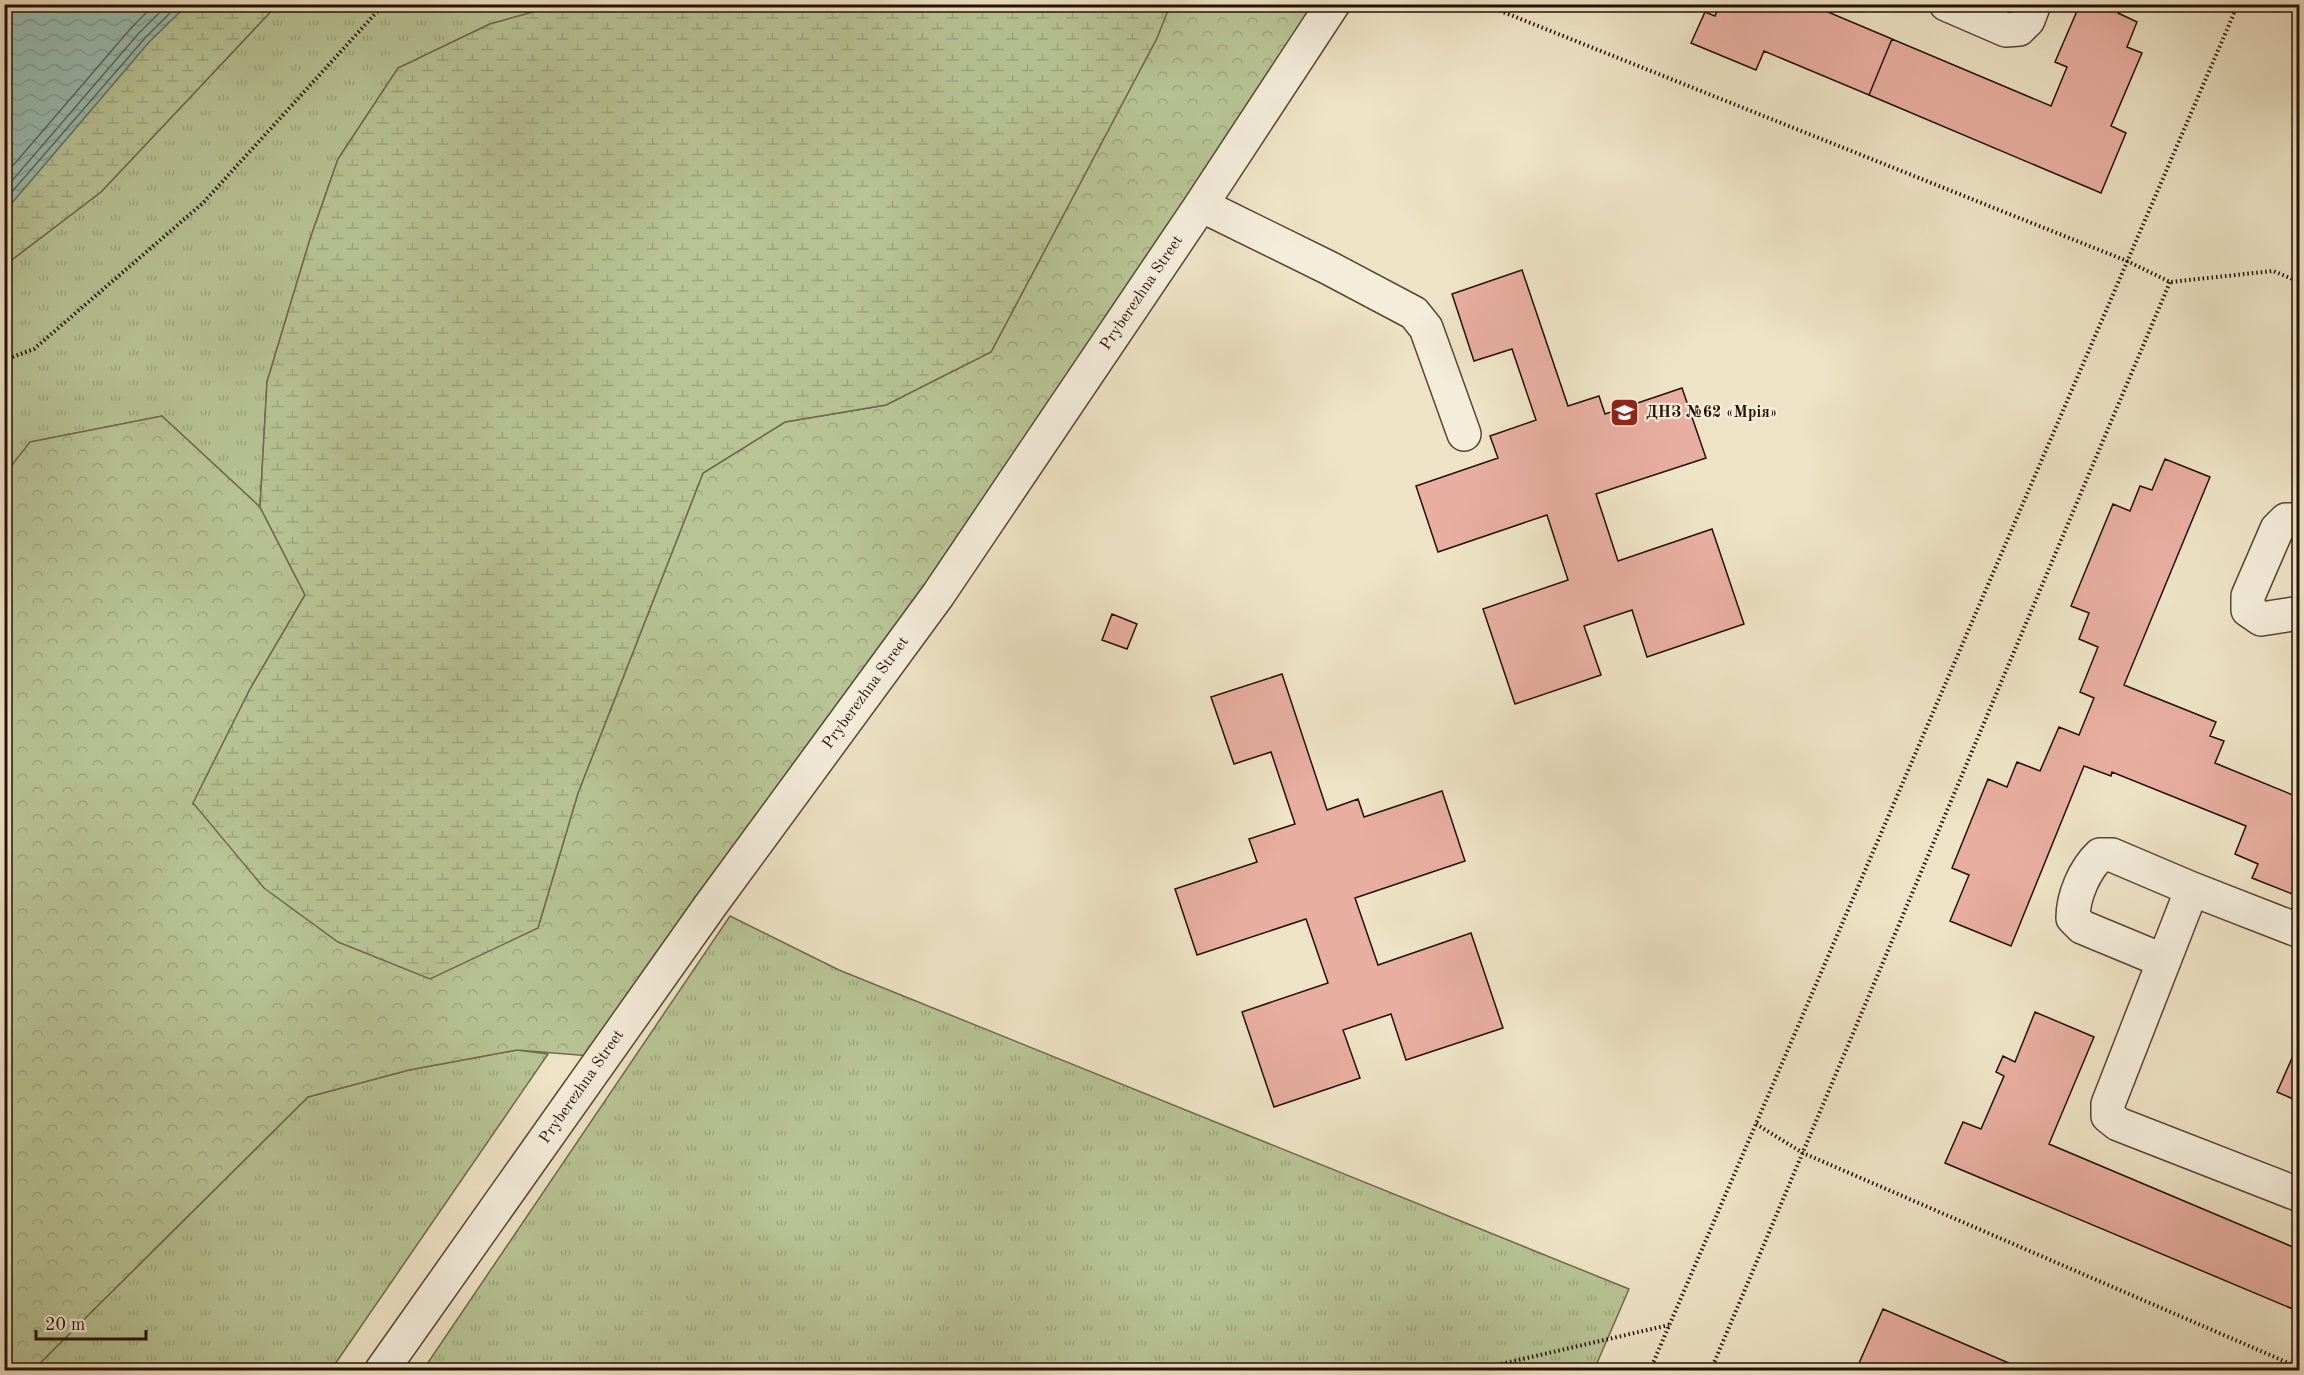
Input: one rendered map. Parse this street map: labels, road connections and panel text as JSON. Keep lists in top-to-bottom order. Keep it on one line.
{"streets":{"street":["Pryberezhna Street"]},"places":{"school or university":["ДНЗ №62 «Мрія»"]},"scale_bar":"20 m"}
